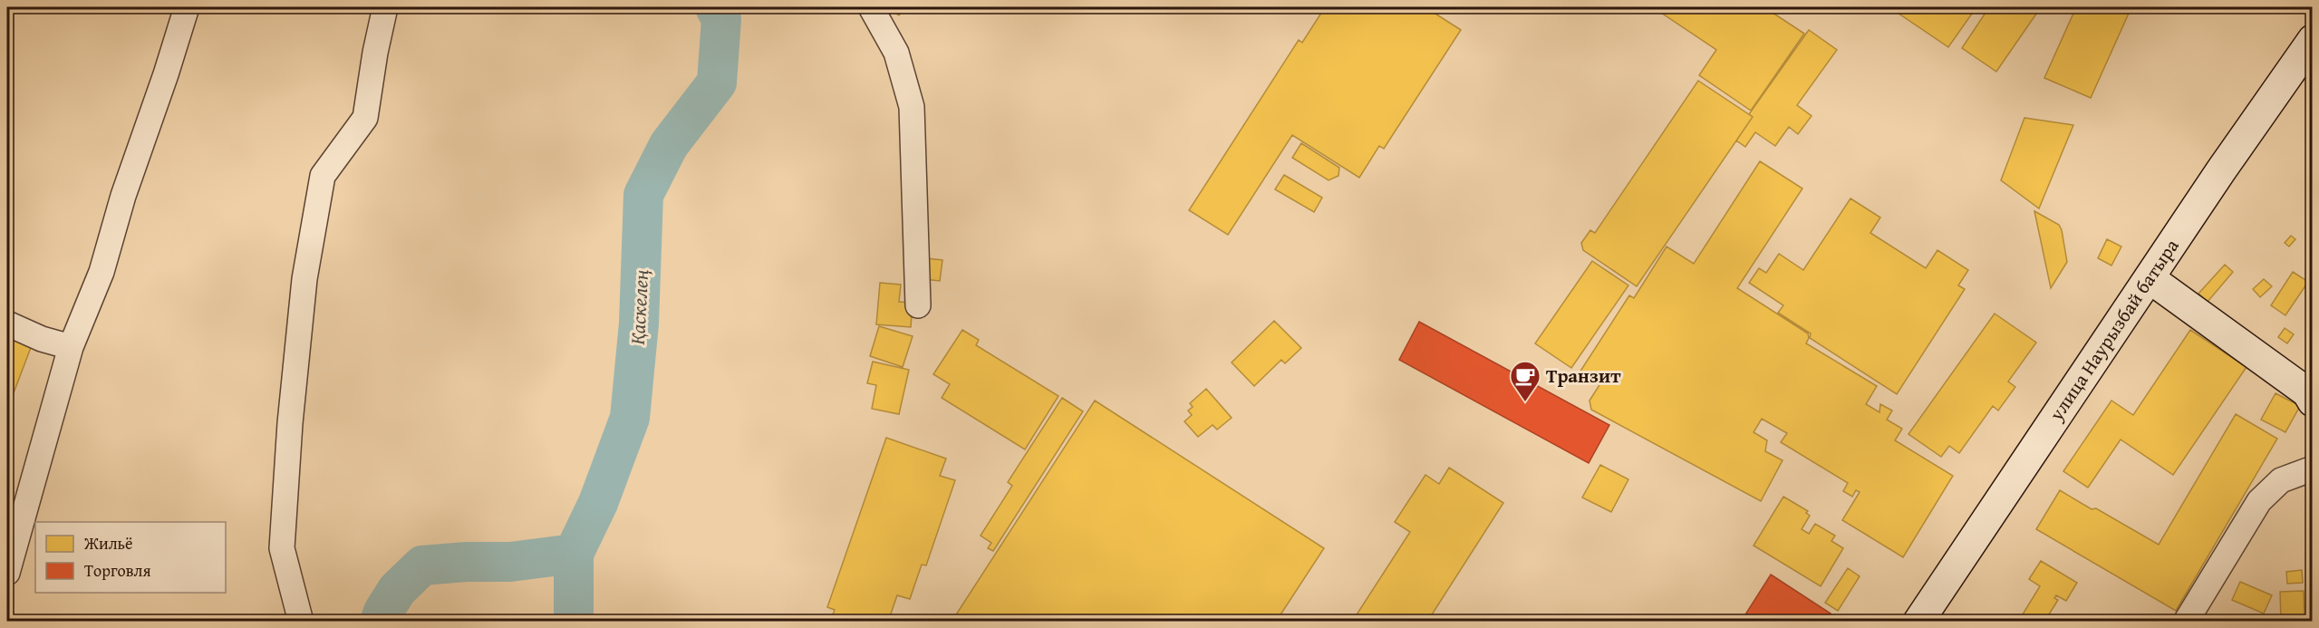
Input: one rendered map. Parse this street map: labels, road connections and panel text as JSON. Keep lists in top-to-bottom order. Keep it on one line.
{"streets":{"main road":["улица Наурызбай батыра"]},"water":["Қаскелең"],"places":{"cafe":["Транзит"]},"legend":["Жильё","Торговля"]}
